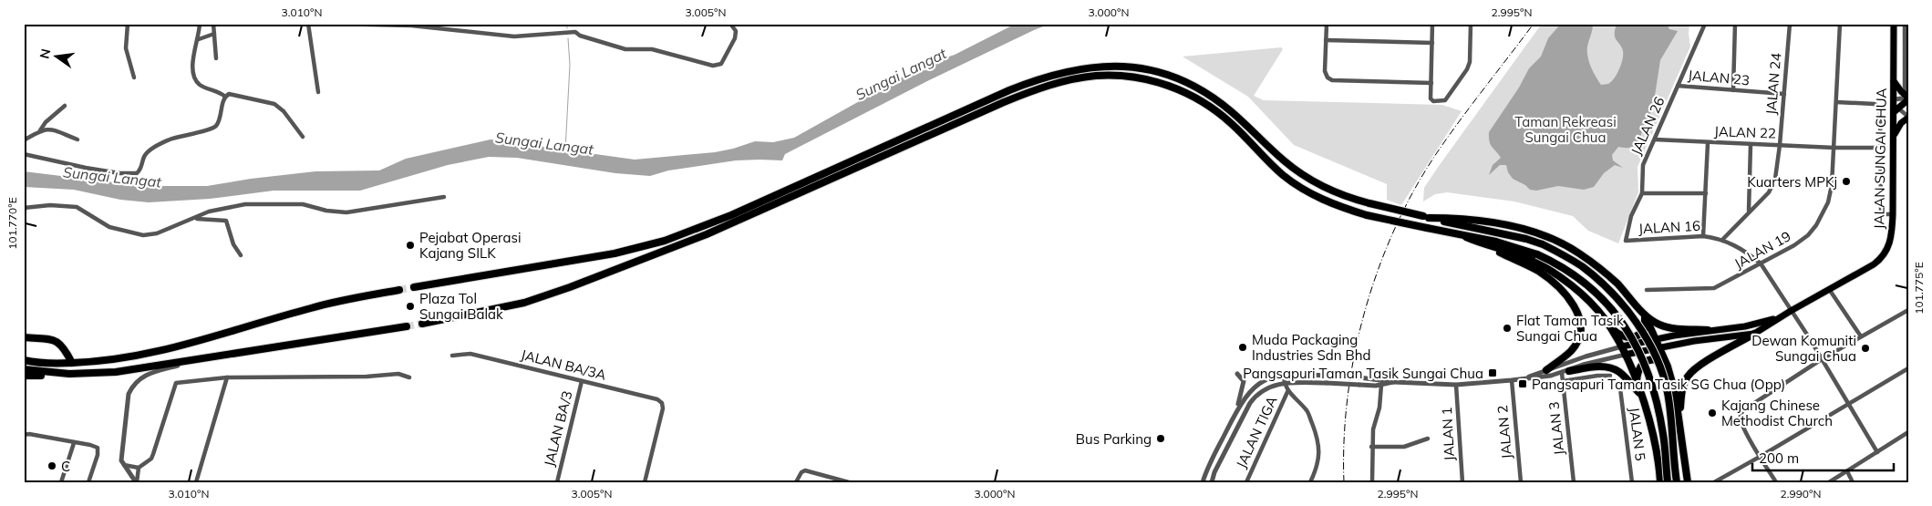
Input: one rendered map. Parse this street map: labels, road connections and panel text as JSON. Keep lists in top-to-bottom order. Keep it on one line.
{"streets":{"main road":["JALAN SUNGAI CHUA"],"street":["JALAN 23","JALAN 24","JALAN 26","JALAN 22","JALAN 16","JALAN 19","JALAN BA/3A","JALAN BA/3","JALAN 3","JALAN TIGA","JALAN 2","JALAN 1","JALAN 5"]},"crossings":[["JALAN 23","JALAN 24"],["JALAN 23","JALAN 26"],["JALAN 24","JALAN 22"],["JALAN 24","JALAN 16"],["JALAN 26","JALAN 22"],["JALAN 26","JALAN 16"],["JALAN 22","JALAN 19"],["JALAN SUNGAI CHUA","JALAN 16"],["JALAN 16","JALAN 19"],["JALAN BA/3A","JALAN BA/3"]],"water":["Sungai Langat"],"parks":["Taman Rekreasi Sungai Chua"],"places":{"other":["Kuarters MPKj","Pejabat Operasi Kajang SILK","Plaza Tol Sungai Balak","Flat Taman Tasik Sungai Chua","Muda Packaging Industries Sdn Bhd","Dewan Komuniti Sungai Chua","Kajang Chinese Methodist Church","Bus Parking","C"],"transit":["Pangsapuri Taman Tasik Sungai Chua","Pangsapuri Taman Tasik SG Chua (Opp)"]},"scale_bar":"200 m","north":"left","coordinates":["3.010°N","3.005°N","3.000°N","2.995°N","101.770°E","101.775°E","2.990°N"]}
